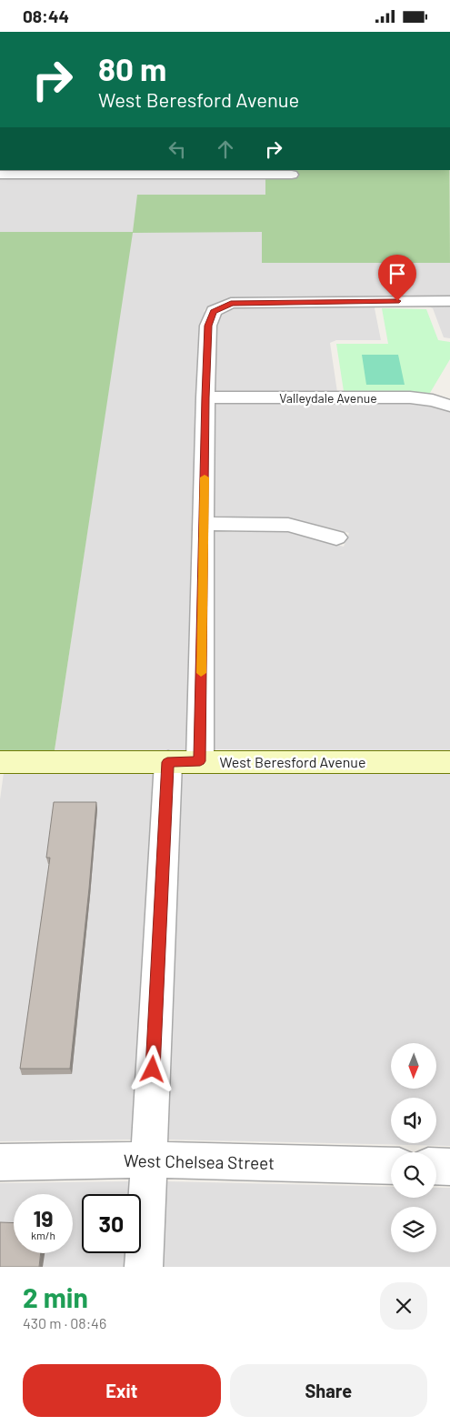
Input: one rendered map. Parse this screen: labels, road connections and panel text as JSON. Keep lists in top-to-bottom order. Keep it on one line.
{"streets":{"street":["Valleydale Avenue","West Beresford Avenue","West Chelsea Street"]},"north":"bottom","page":{"status":"08:44","turn":["80 m","West Beresford Avenue"],"speed":"19 km/h","limit":"30","heading":["2 min","430 m · 08:46"],"buttons":["Exit","Share"]}}
